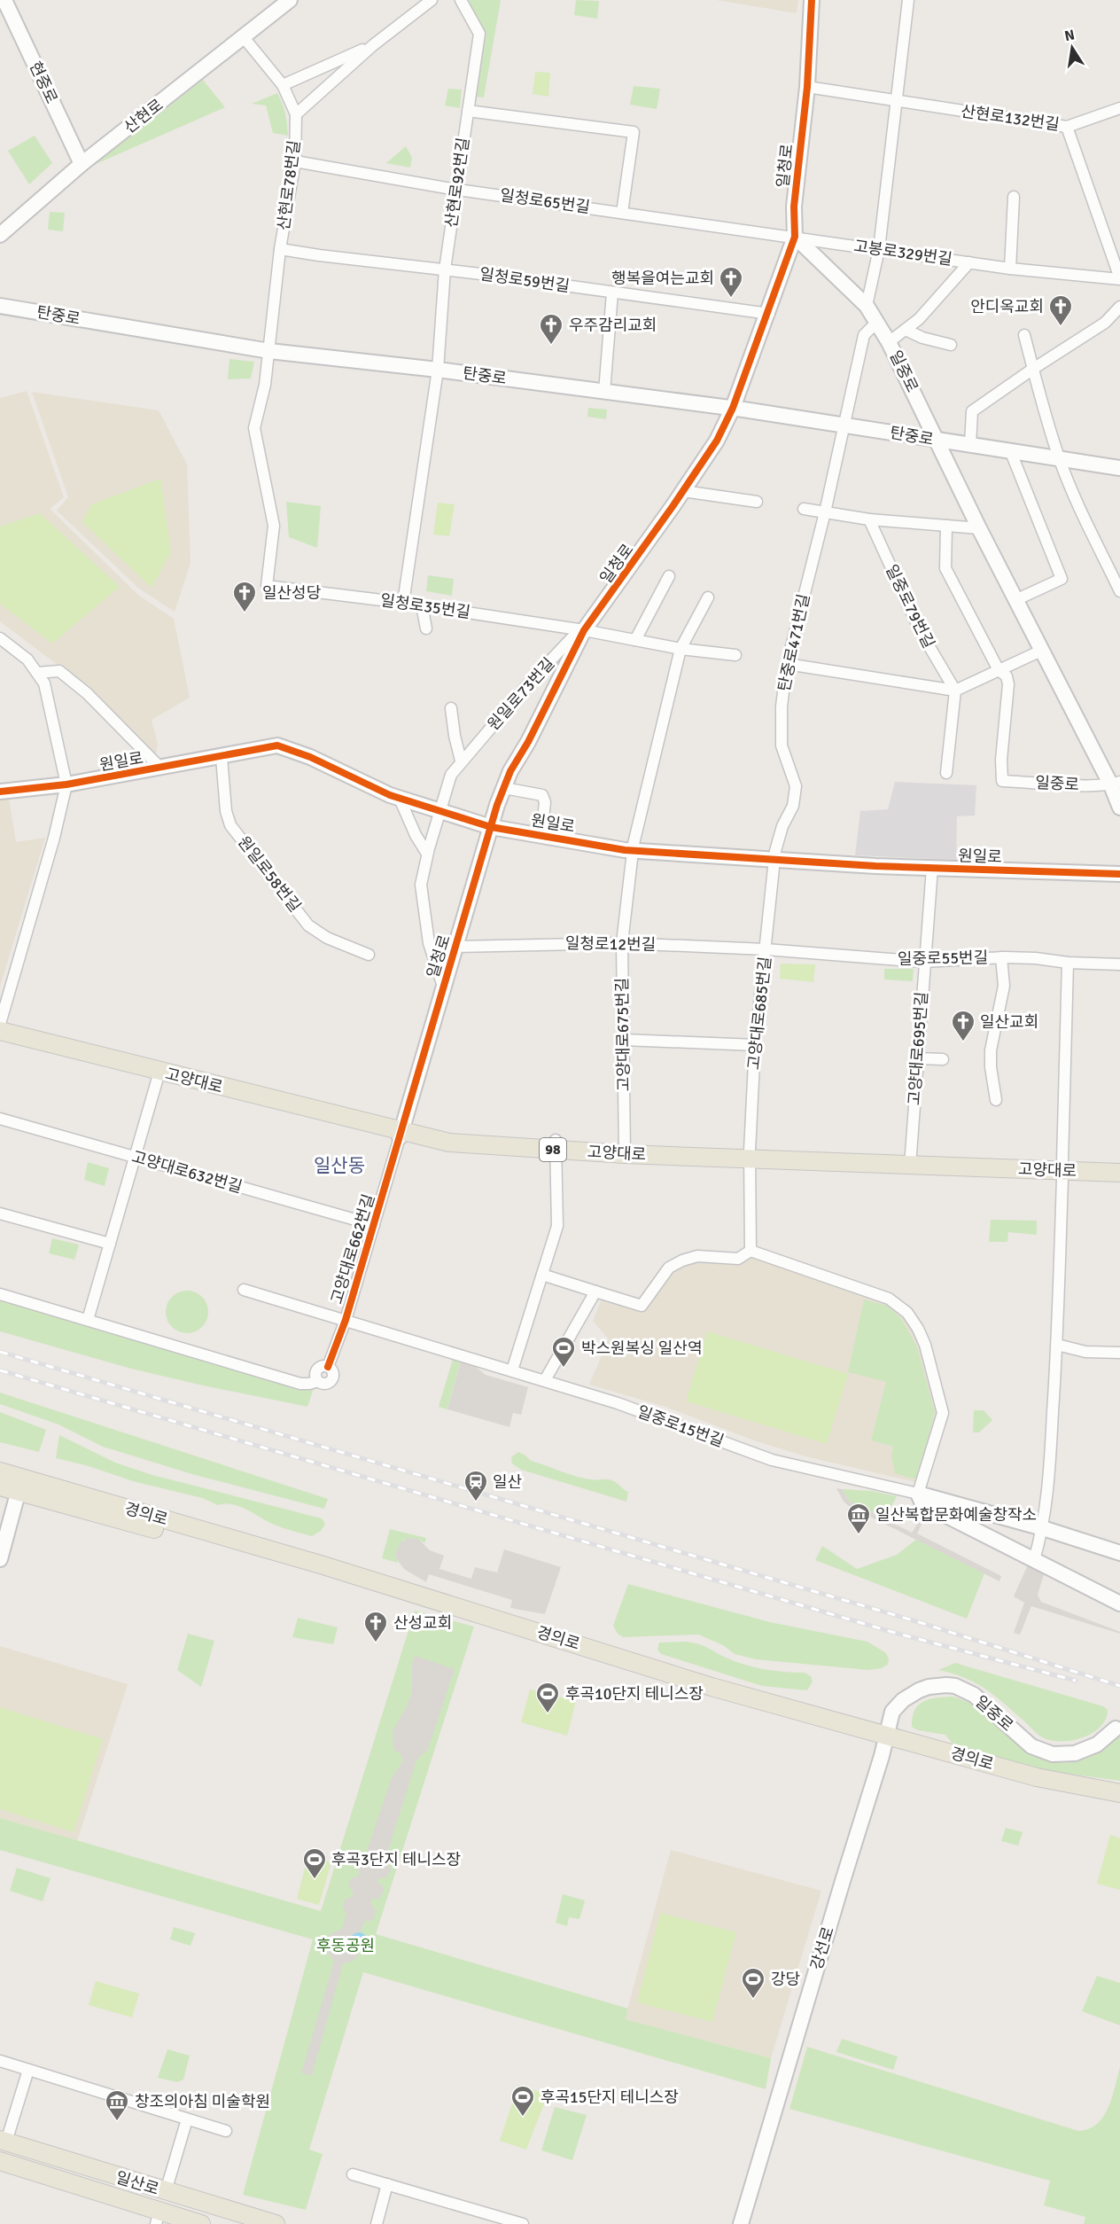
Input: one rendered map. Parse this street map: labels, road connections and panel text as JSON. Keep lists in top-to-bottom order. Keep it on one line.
{"streets":{"main road":["고양대로","98","경의로","일산로"],"street":["현중로","산현로","산현로132번길","일청로","산현로92번길","산현로78번길","일청로65번길","고봉로329번길","일청로59번길","탄중로","일중로","일청로35번길","일중로79번길","탄중로471번길","원일로73번길","원일로","원일로58번길","일청로12번길","일중로55번길","고양대로685번길","고양대로675번길","고양대로695번길","고양대로632번길","고양대로662번길","일중로15번길","강선로"]},"crossings":[["현중로","산현로"],["산현로","산현로78번길"],["산현로132번길","일청로"],["산현로132번길","고봉로329번길"],["일청로","일청로65번길"],["일청로","고봉로329번길"],["일청로","일청로59번길"],["일청로","탄중로"],["일청로","일중로"],["일청로","일청로35번길"],["일청로","원일로73번길"],["일청로","원일로"],["일청로","일청로12번길"],["일청로","고양대로"],["일청로","고양대로662번길"],["산현로92번길","일청로65번길"],["산현로92번길","일청로59번길"],["산현로92번길","탄중로"],["산현로92번길","일청로35번길"],["산현로78번길","일청로65번길"],["산현로78번길","일청로59번길"],["산현로78번길","탄중로"],["산현로78번길","일청로35번길"],["일청로65번길","고봉로329번길"],["일청로65번길","일중로"],["고봉로329번길","일중로"],["탄중로","일중로"],["탄중로","탄중로471번길"],["일중로","탄중로471번길"],["일중로","경의로"],["일중로","강선로"],["일청로35번길","원일로73번길"],["탄중로471번길","원일로"],["탄중로471번길","고양대로685번길"],["원일로73번길","원일로"],["원일로","원일로58번길"],["원일로","고양대로685번길"],["원일로","고양대로675번길"],["원일로","고양대로695번길"],["일청로12번길","일중로55번길"],["일청로12번길","고양대로685번길"],["일청로12번길","고양대로675번길"],["일중로55번길","고양대로685번길"],["일중로55번길","고양대로695번길"],["일중로55번길","고양대로"],["고양대로685번길","고양대로"],["고양대로675번길","고양대로"],["고양대로695번길","고양대로"],["고양대로","고양대로662번길"],["고양대로","일중로15번길"],["고양대로632번길","고양대로662번길"],["고양대로662번길","일중로15번길"],["경의로","강선로"]],"districts":["일산동"],"parks":["후동공원"],"places":{"church":["행복을여는교회","안디옥교회","우주감리교회","일산성당","일산교회","산성교회"],"sports":["박스원복싱 일산역","후곡10단지 테니스장","후곡3단지 테니스장","강당","후곡15단지 테니스장"],"station":["일산"],"museum":["일산복합문화예술창작소","창조의아침 미술학원"]},"north":"top"}
